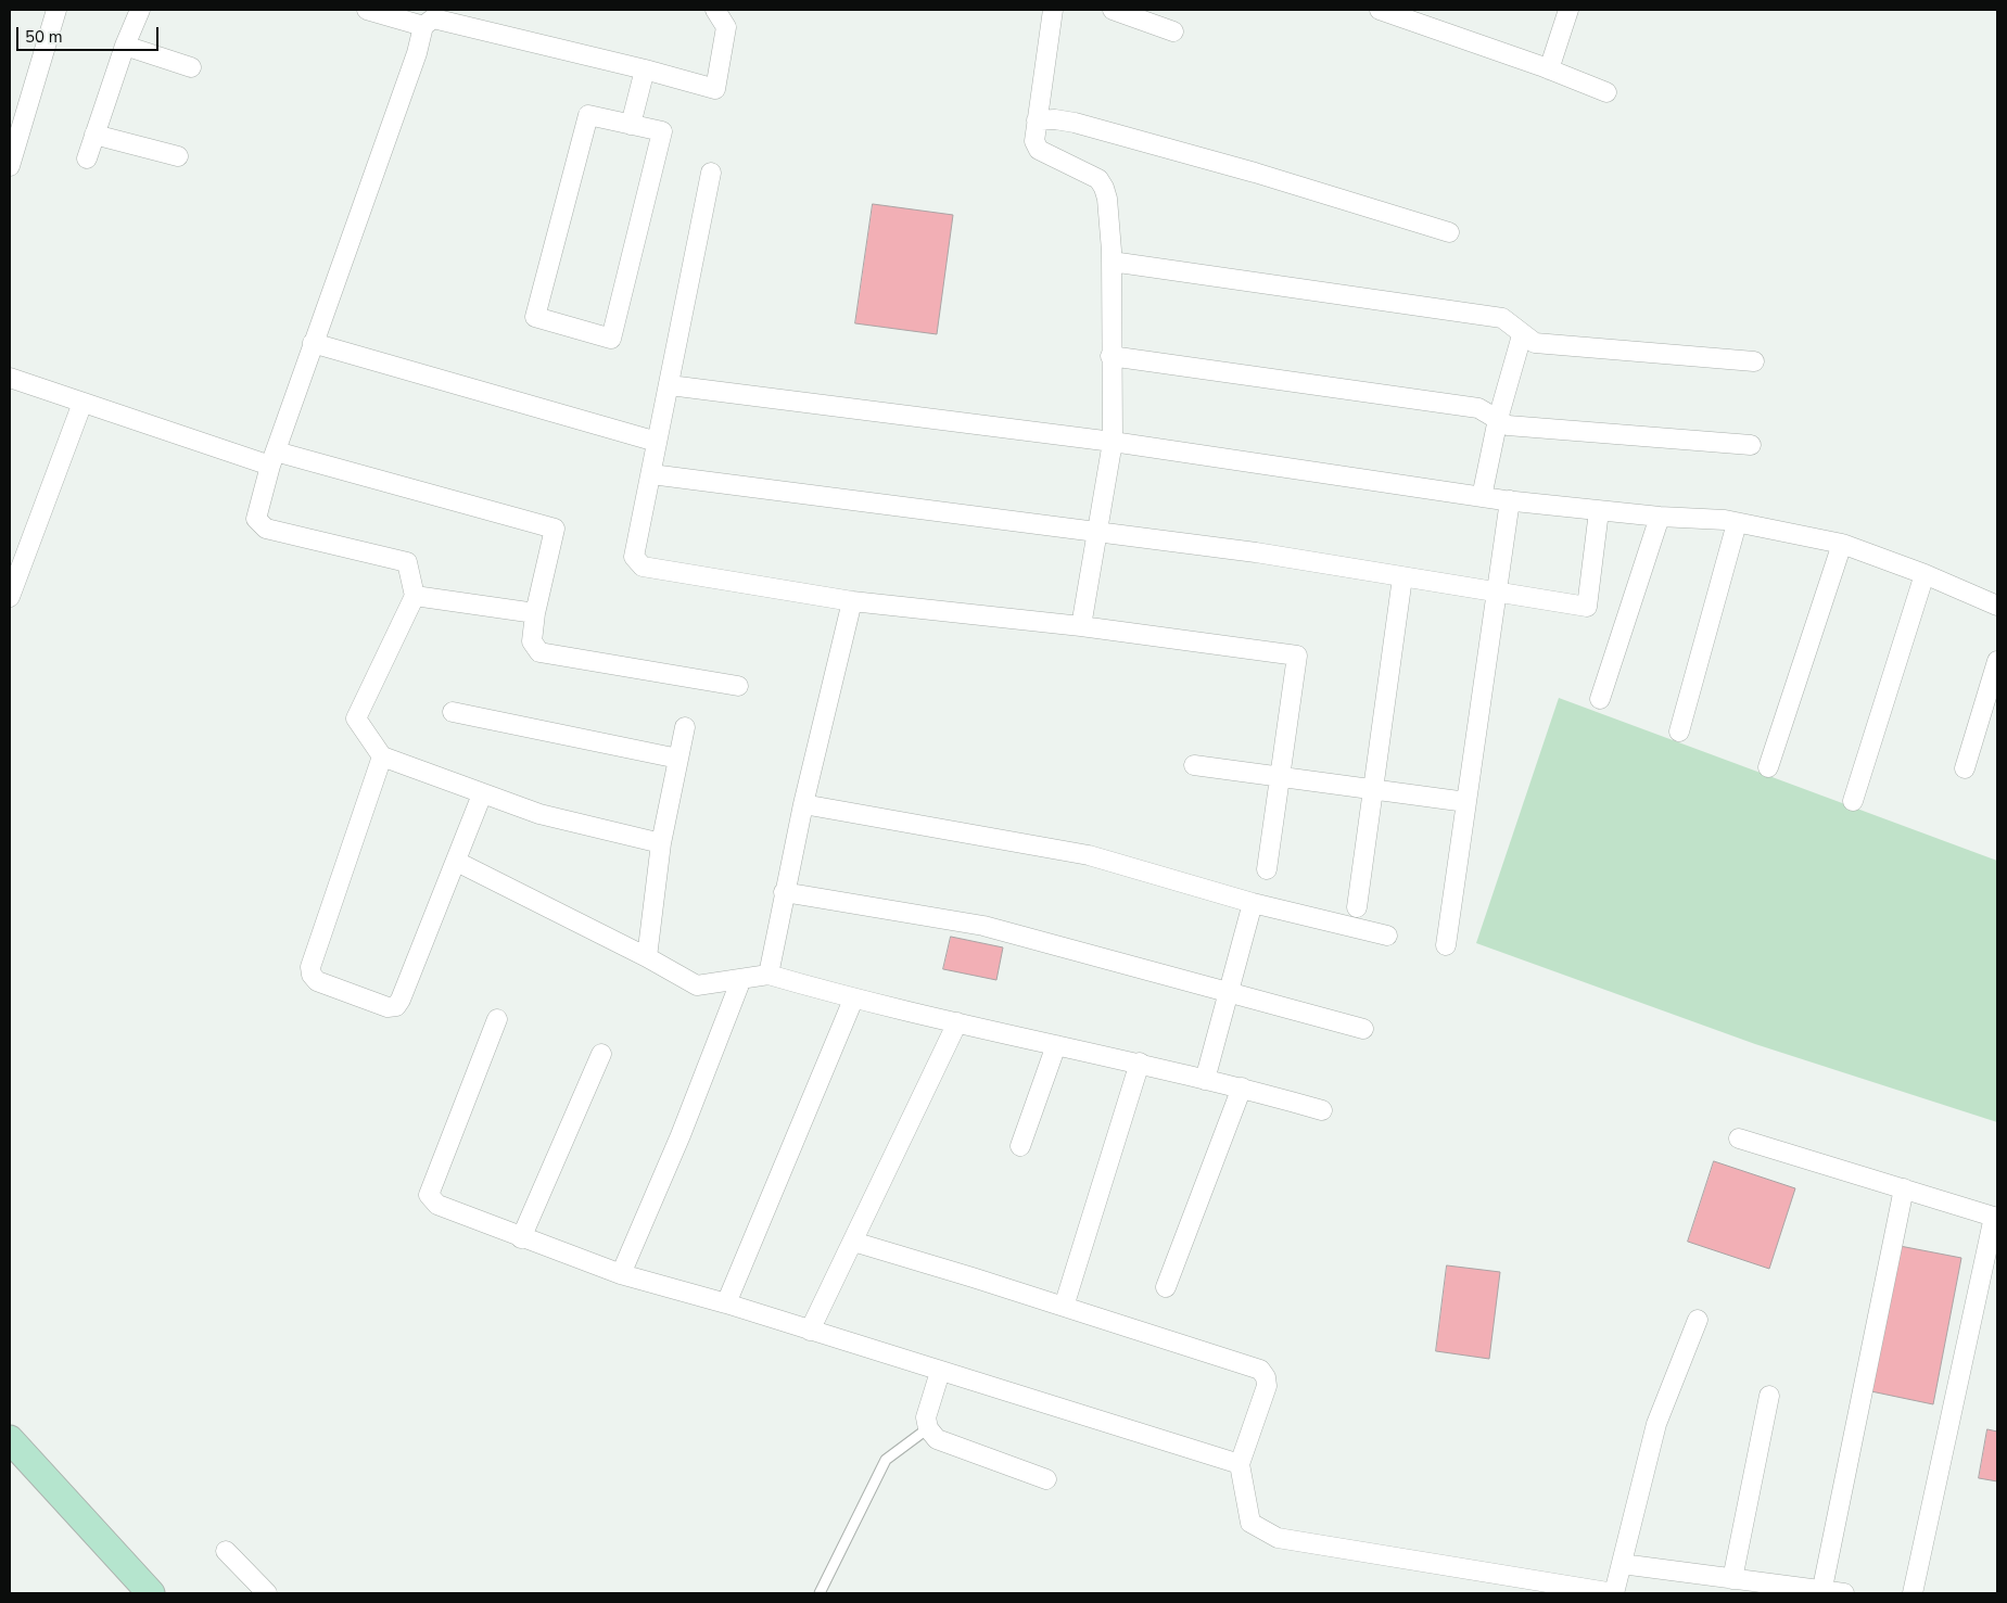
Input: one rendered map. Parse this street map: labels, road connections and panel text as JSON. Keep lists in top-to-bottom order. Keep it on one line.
{"scale_bar":"50 m"}
